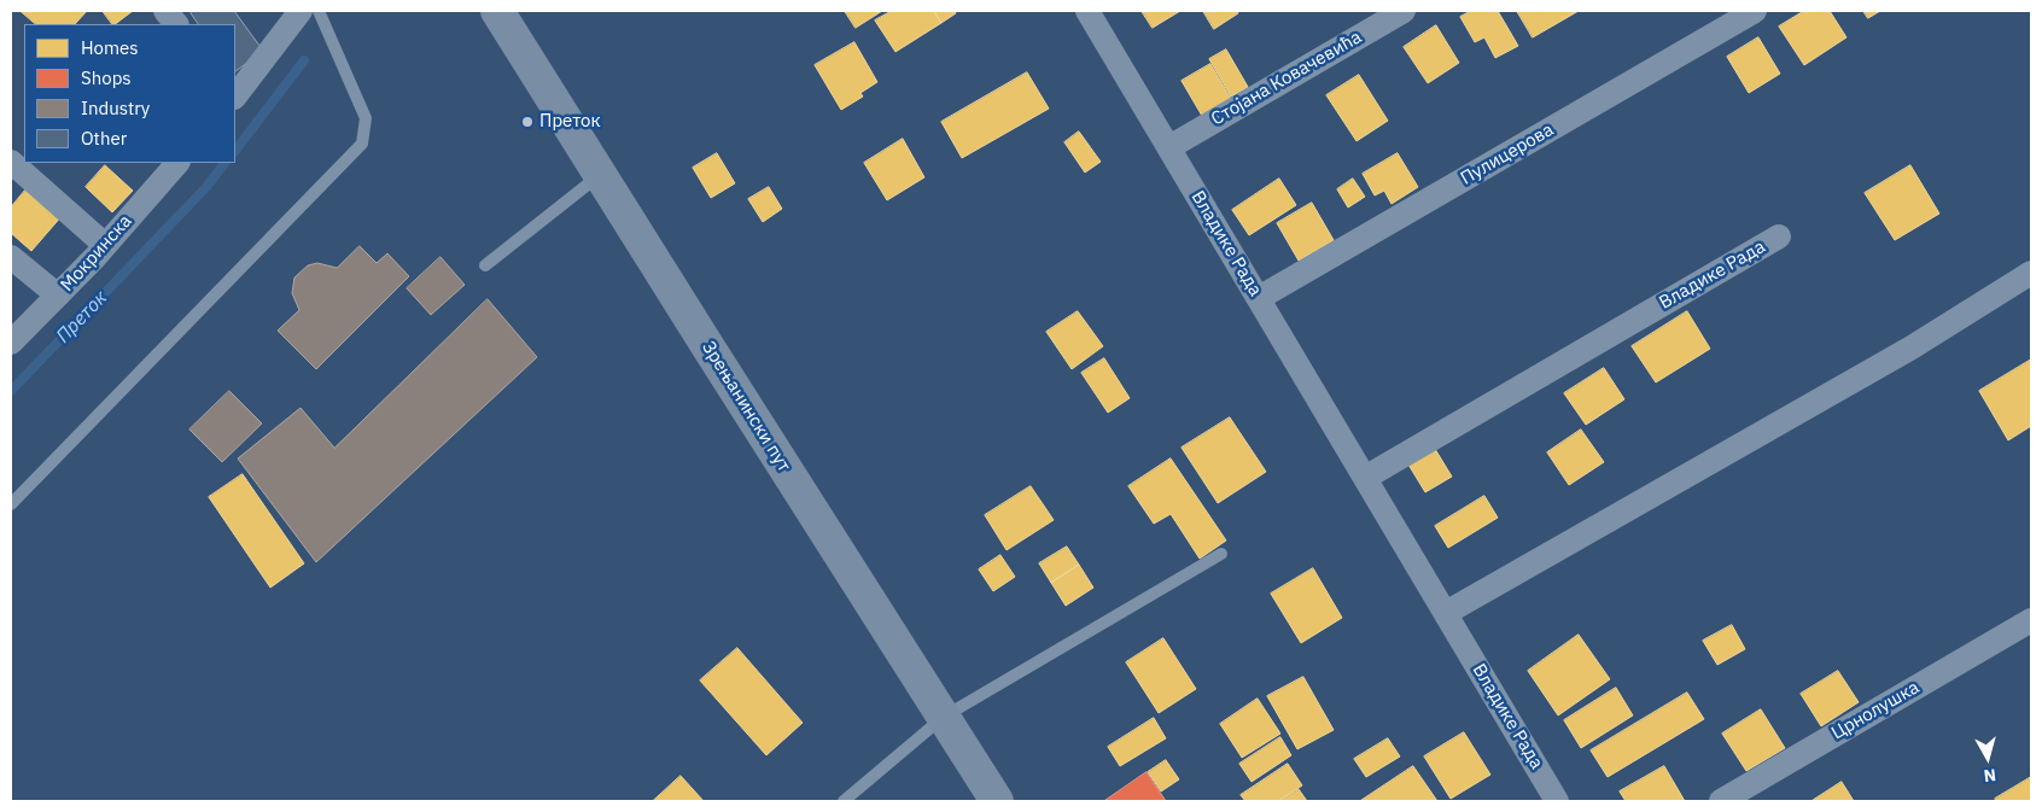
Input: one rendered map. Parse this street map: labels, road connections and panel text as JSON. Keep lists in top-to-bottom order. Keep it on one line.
{"streets":{"main road":["Зрењанински пут"],"street":["Стојана Ковачевића","Пулицерова","Владике Рада","Мокринска","Црнолушка"]},"crossings":[["Стојана Ковачевића","Владике Рада"],["Пулицерова","Владике Рада"]],"water":["Преток"],"places":["Преток"],"legend":["Homes","Shops","Industry","Other"],"north":"bottom"}
